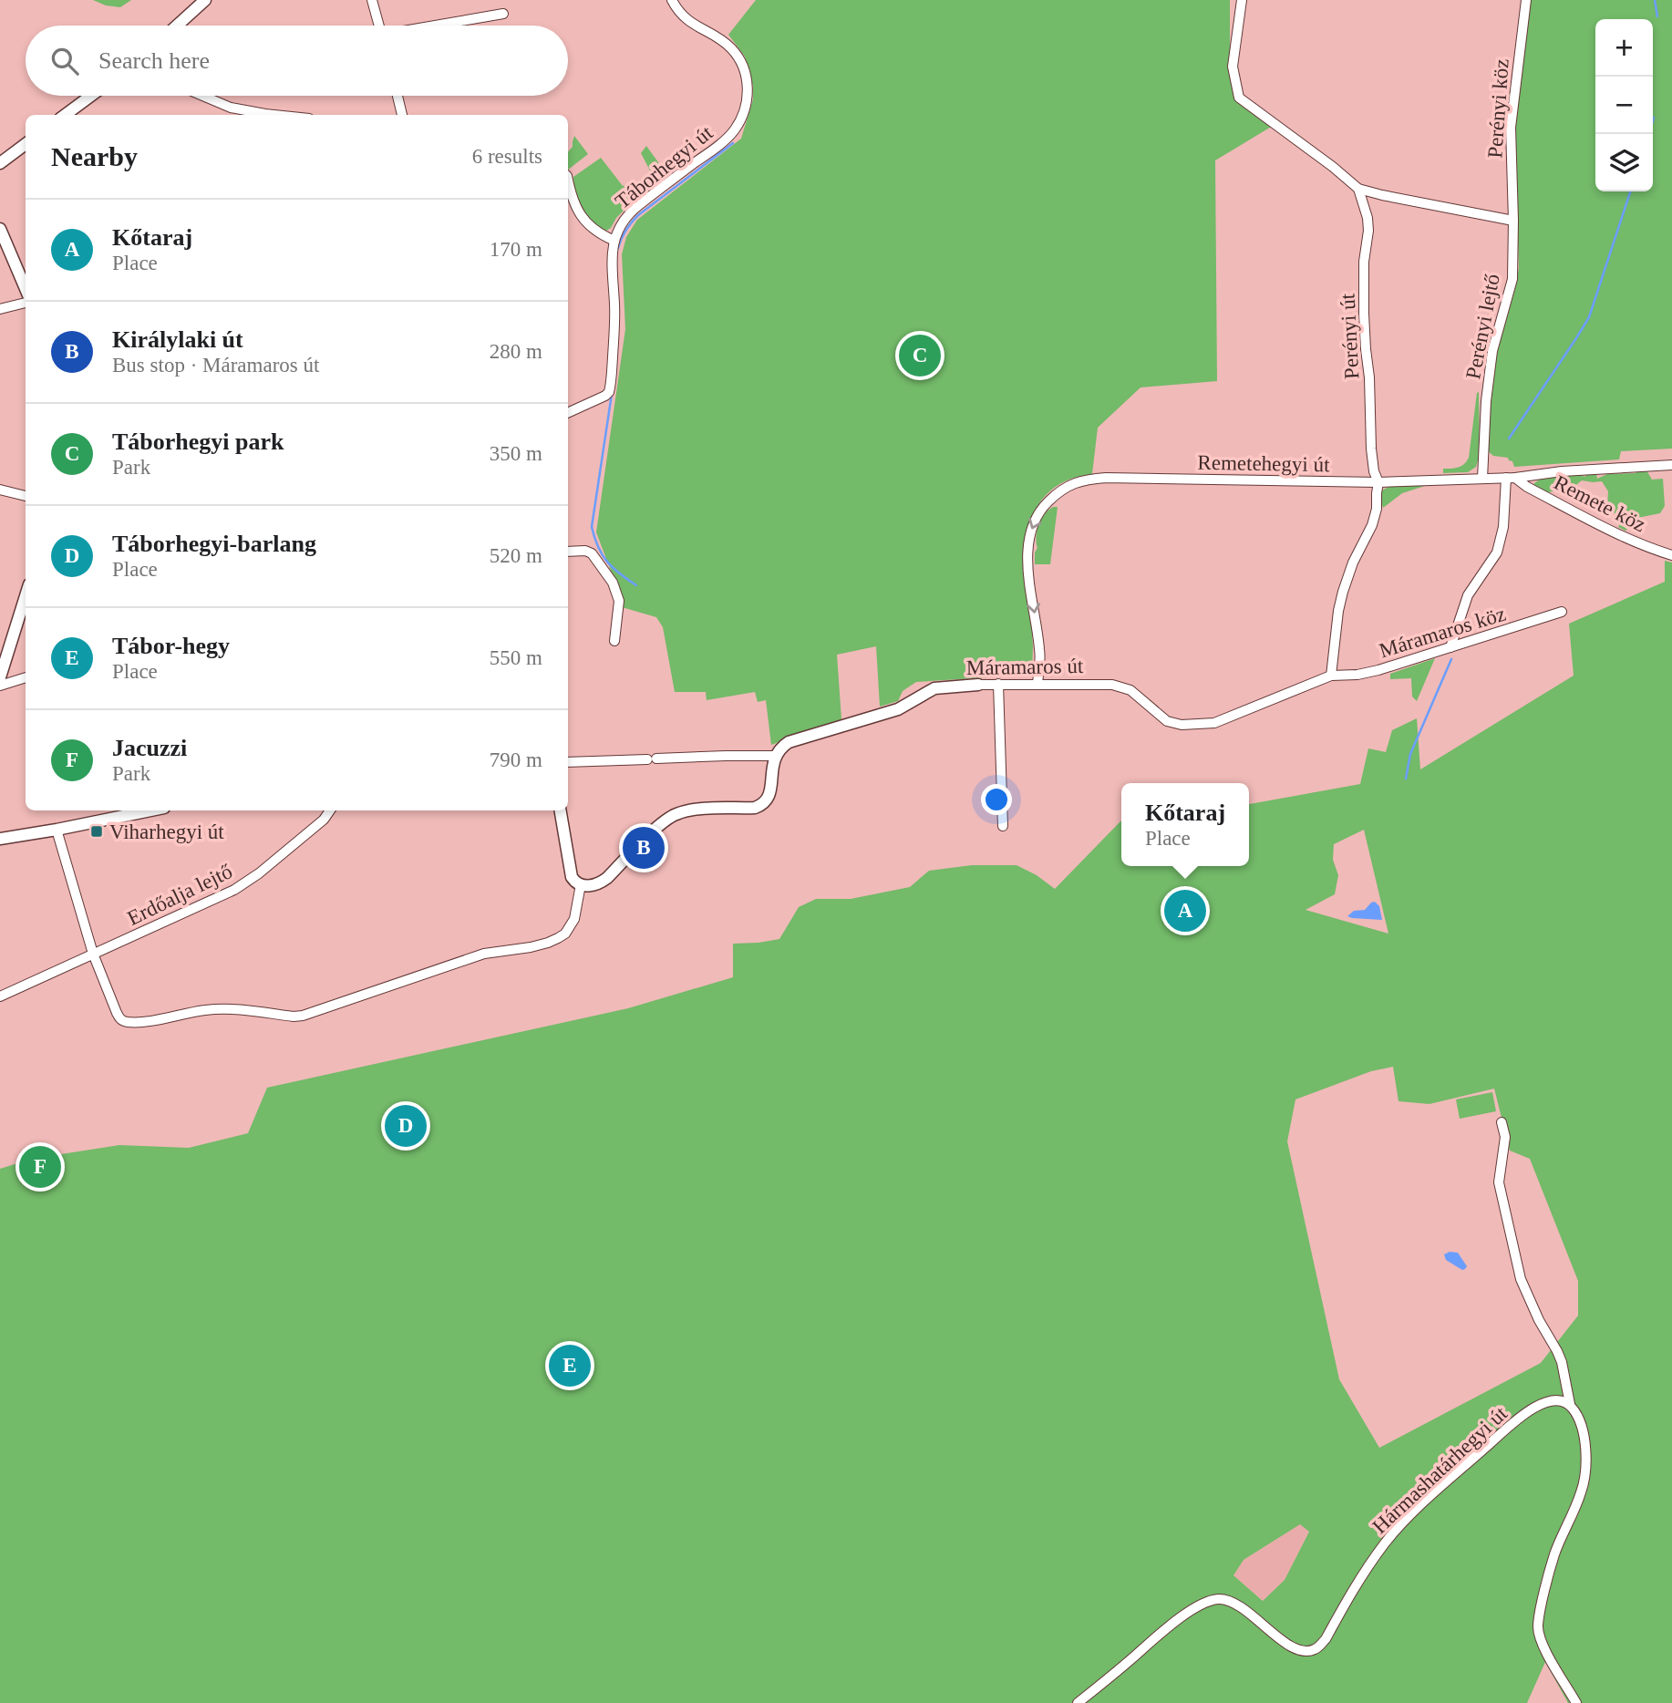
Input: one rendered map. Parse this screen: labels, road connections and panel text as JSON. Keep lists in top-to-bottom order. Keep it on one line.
{"streets":{"street":["Perényi köz","Táborhegyi út","Perényi lejtő","Perényi út","Remetehegyi út","Remete köz","Máramaros köz","Máramaros út","Erdőalja lejtő","Hármashatárhegyi út"]},"crossings":[["Perényi köz","Perényi lejtő"],["Perényi lejtő","Remetehegyi út"],["Perényi út","Remetehegyi út"],["Remetehegyi út","Remete köz"],["Remetehegyi út","Máramaros út"],["Máramaros köz","Máramaros út"]],"places":{"transit":["Viharhegyi út"]},"page":{"map_buttons":["+","−"],"search":"Search here","heading":["Nearby","6 results"],"list":[{"mark":"A","name":"Kőtaraj","note":"Place","value":"170 m"},{"mark":"B","name":"Királylaki út","note":"Bus stop · Máramaros út","value":"280 m"},{"mark":"C","name":"Táborhegyi park","note":"Park","value":"350 m"},{"mark":"D","name":"Táborhegyi-barlang","note":"Place","value":"520 m"},{"mark":"E","name":"Tábor-hegy","note":"Place","value":"550 m"},{"mark":"F","name":"Jacuzzi","note":"Park","value":"790 m"}],"pins":["C","B","A","D","F","E"],"popup":["Kőtaraj","Place"]}}
